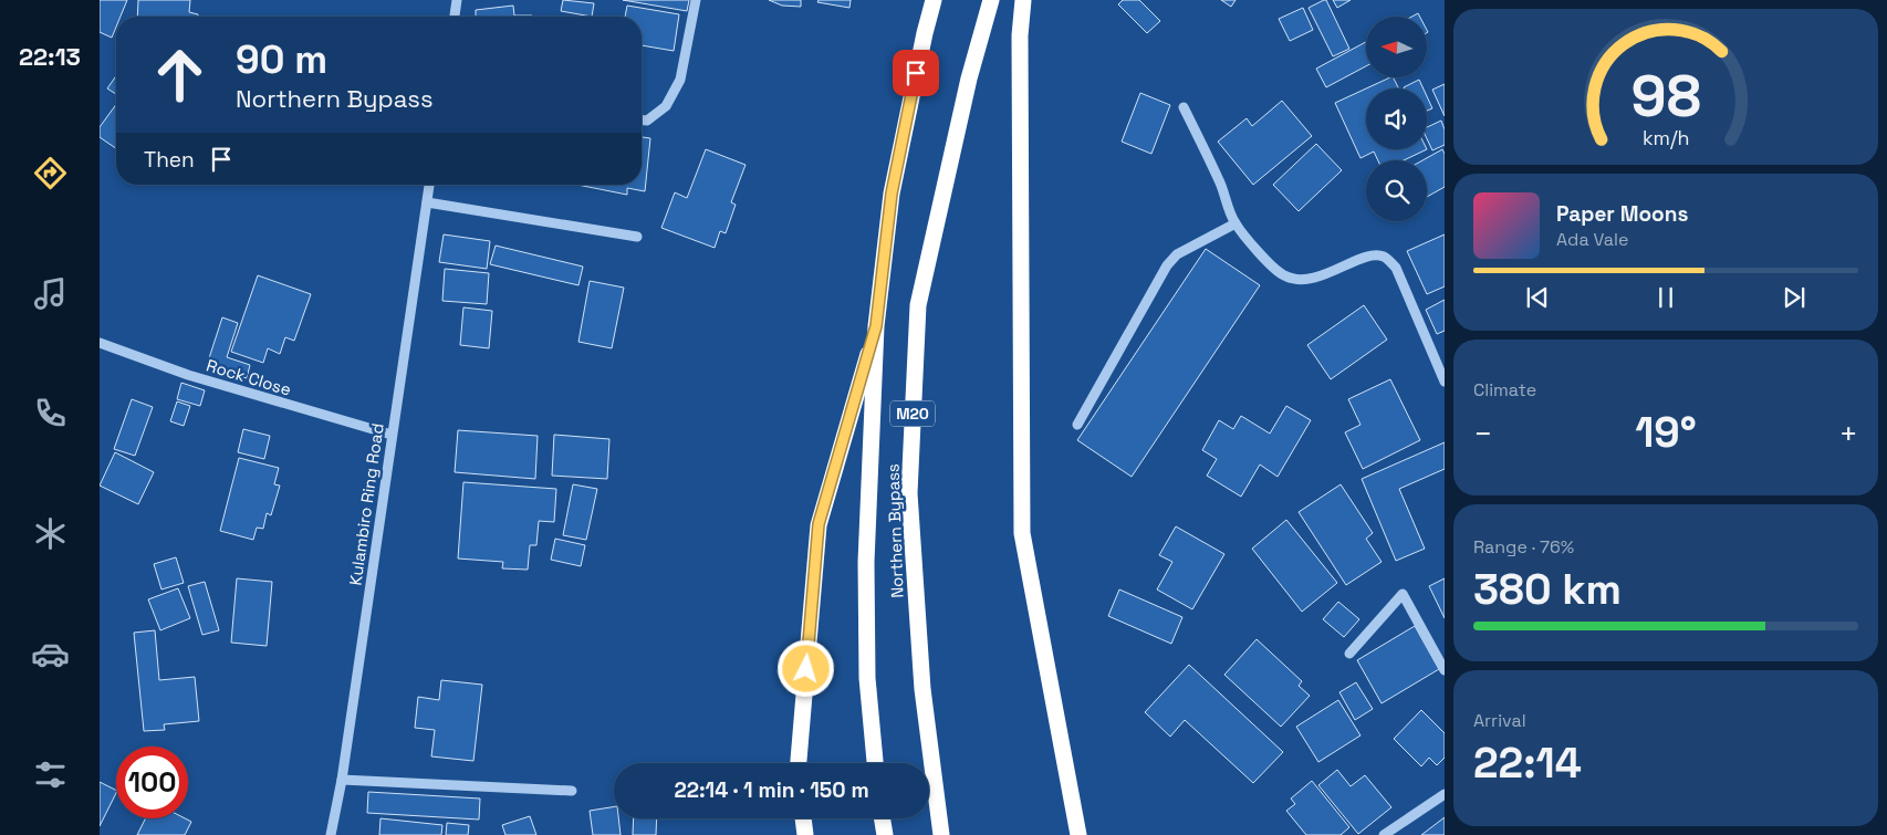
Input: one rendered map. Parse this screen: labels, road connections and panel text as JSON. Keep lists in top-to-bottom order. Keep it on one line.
{"streets":{"highway":["M20","Northern Bypass"],"street":["Rock Close","Kulambiro Ring Road"]},"crossings":[["Rock Close","Kulambiro Ring Road"]],"north":"left","page":{"tabs":"22:13","turn":["90 m","Northern Bypass"],"then":"Then","song":["Paper Moons","Ada Vale"],"tile":["Climate",["Range · 76%","380 km"],["Arrival","22:14"]],"heat":["−","19°","+"],"limit":"100","trip":"22:14 · 1 min · 150 m","gauge":["98","km/h"]}}
